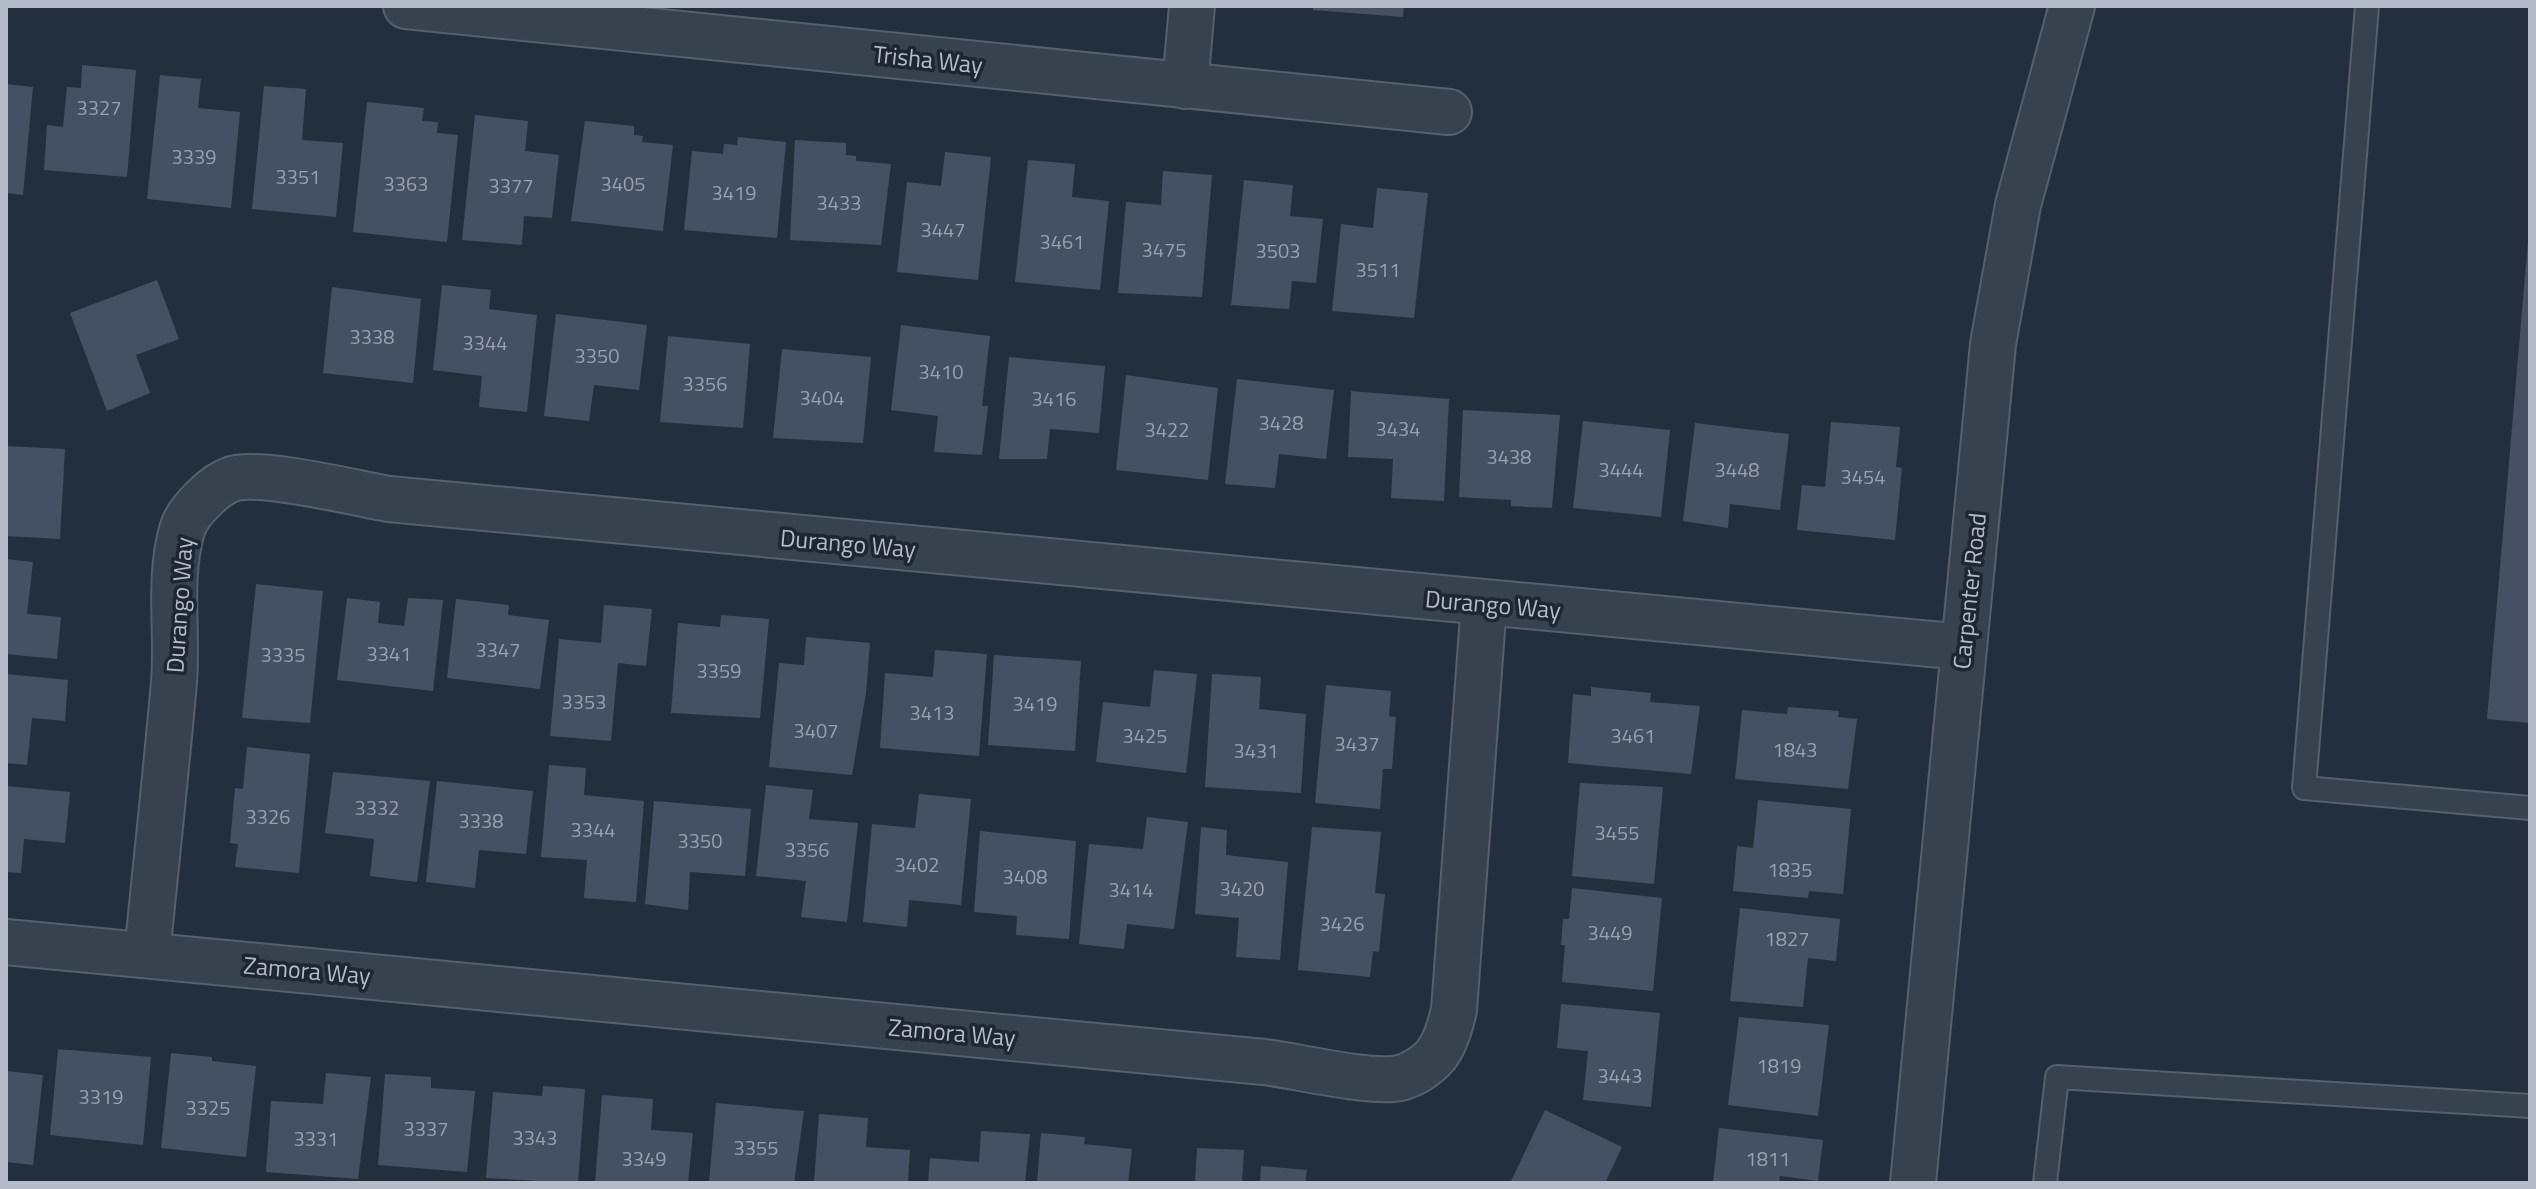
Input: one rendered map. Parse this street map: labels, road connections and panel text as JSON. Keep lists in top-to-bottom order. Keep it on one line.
{"streets":{"street":["Trisha Way","Durango Way","Carpenter Road","Zamora Way"]},"crossings":[["Durango Way","Carpenter Road"],["Durango Way","Zamora Way"]],"house_numbers":["3327","3339","3351","3363","3405","3377","3419","3433","3447","3461","3475","3503","3511","3338","3344","3350","3410","3356","3404","3416","3428","3434","3422","3438","3444","3448","3454","3347","3341","3335","3359","3353","3419","3413","3407","3425","3461","3437","1843","3431","3332","3326","3338","3344","3455","3350","3356","3402","1835","3408","3420","3414","3426","3449","1827","1819","3443","3319","3325","3337","3343","3331","3355","3349","1811"]}
